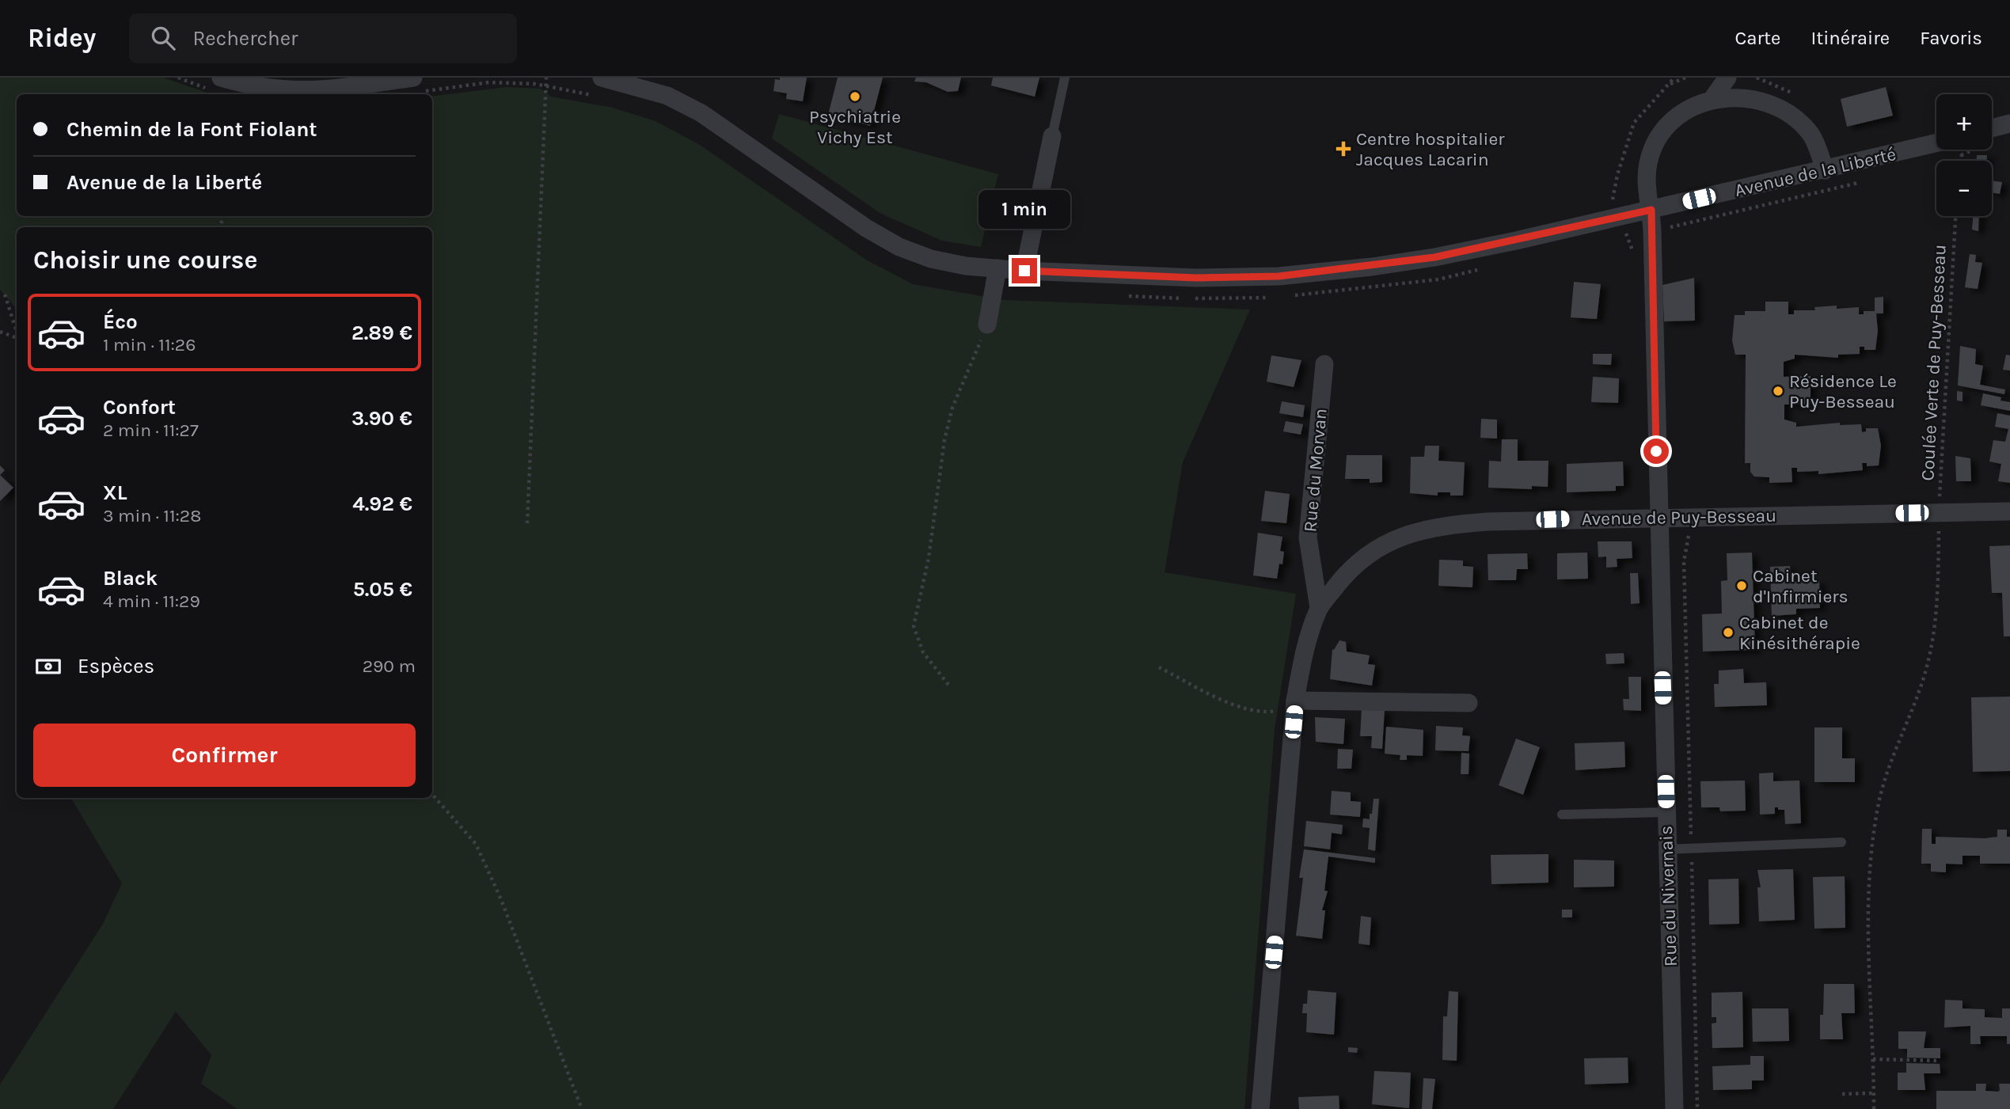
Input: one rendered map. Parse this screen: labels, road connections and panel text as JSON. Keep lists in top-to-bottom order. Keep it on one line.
{"streets":{"street":["Avenue de la Liberté","Rue du Morvan","Avenue de Puy-Besseau","Rue du Nivernais"],"path":["Coulée Verte de Puy-Besseau"]},"crossings":[["Avenue de la Liberté","Rue du Nivernais"],["Coulée Verte de Puy-Besseau","Avenue de Puy-Besseau"],["Rue du Morvan","Avenue de Puy-Besseau"],["Avenue de Puy-Besseau","Rue du Nivernais"]],"places":{"other":["Psychiatrie Vichy Est","Résidence Le Puy-Besseau","Cabinet d'Infirmiers","Cabinet de Kinésithérapie"],"health":["Centre hospitalier Jacques Lacarin"]},"page":{"header":"Ridey","search":"Rechercher","nav":["Carte","Itinéraire","Favoris"],"map_buttons":["+","−"],"banner":["Chemin de la Font Fiolant","Avenue de la Liberté"],"bubble":"1 min","heading":"Choisir une course","list":[{"name":"Éco","note":"1 min · 11:26","value":"2.89 €"},{"name":"Confort","note":"2 min · 11:27","value":"3.90 €"},{"name":"XL","note":"3 min · 11:28","value":"4.92 €"},{"name":"Black","note":"4 min · 11:29","value":"5.05 €"}],"pay":["Espèces","290 m"],"buttons":"Confirmer"}}
